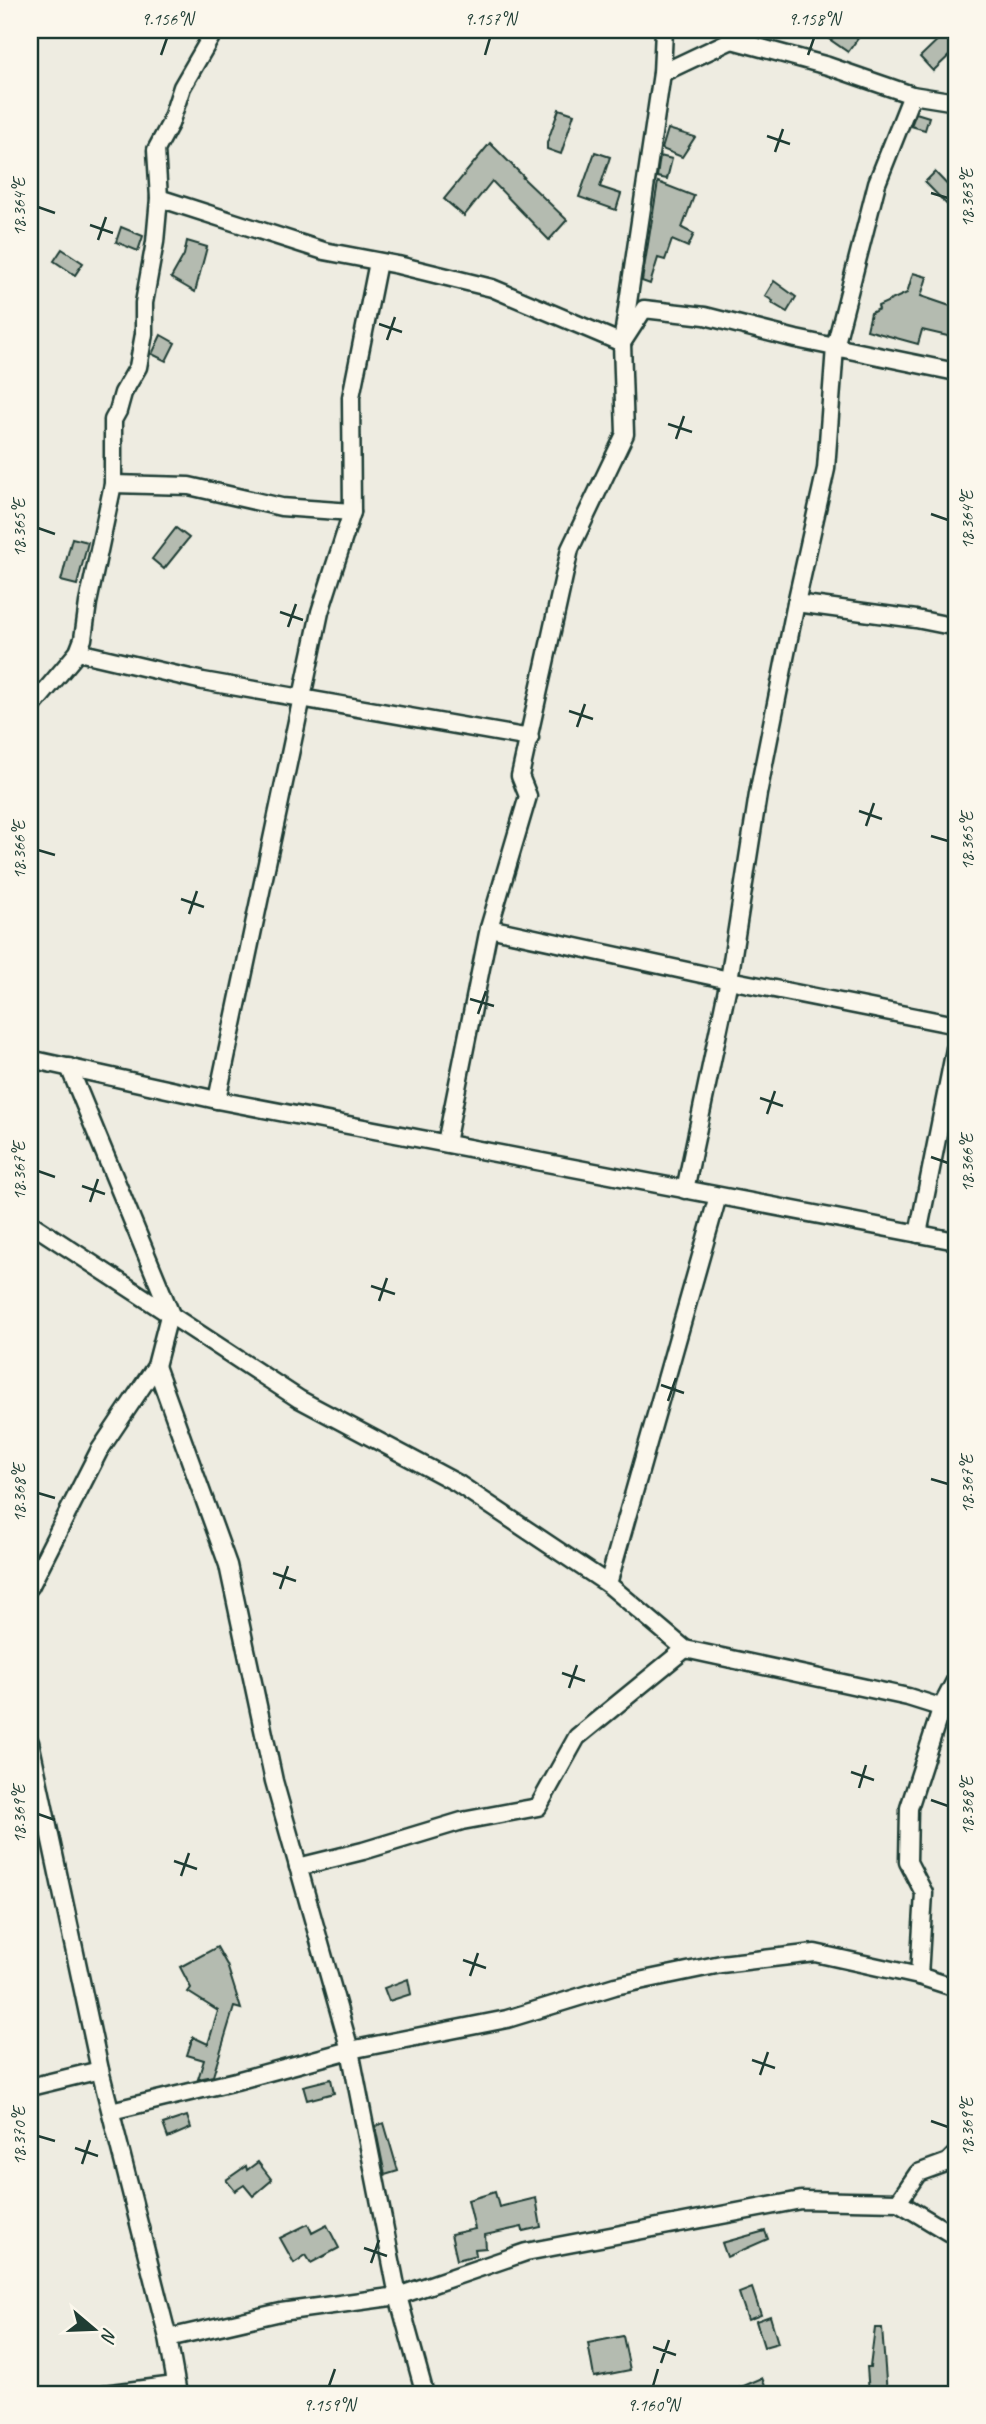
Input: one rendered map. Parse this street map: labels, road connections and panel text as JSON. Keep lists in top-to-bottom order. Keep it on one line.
{"north":"right","coordinates":["9.156°N","9.157°N","9.158°N","18.363°E","18.364°E","18.365°E","18.366°E","18.367°E","18.368°E","18.369°E","18.370°E","9.159°N","9.160°N"]}
